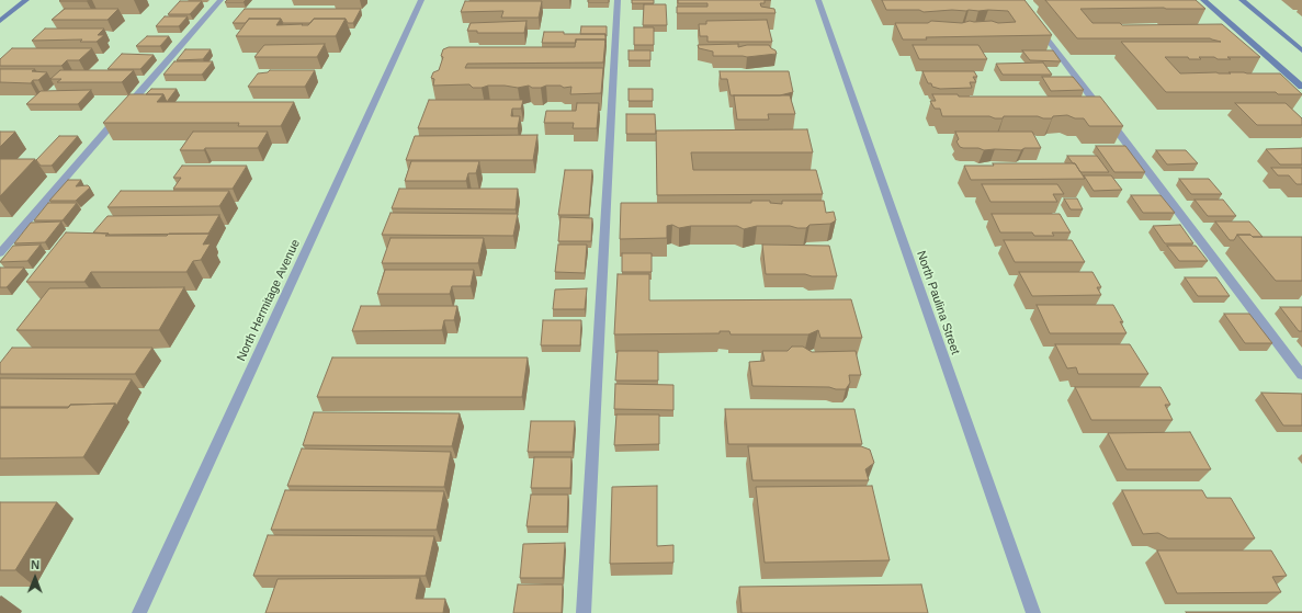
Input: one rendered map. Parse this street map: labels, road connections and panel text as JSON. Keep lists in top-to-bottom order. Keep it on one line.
{"streets":{"street":["North Hermitage Avenue","North Paulina Street"]},"north":"top"}
